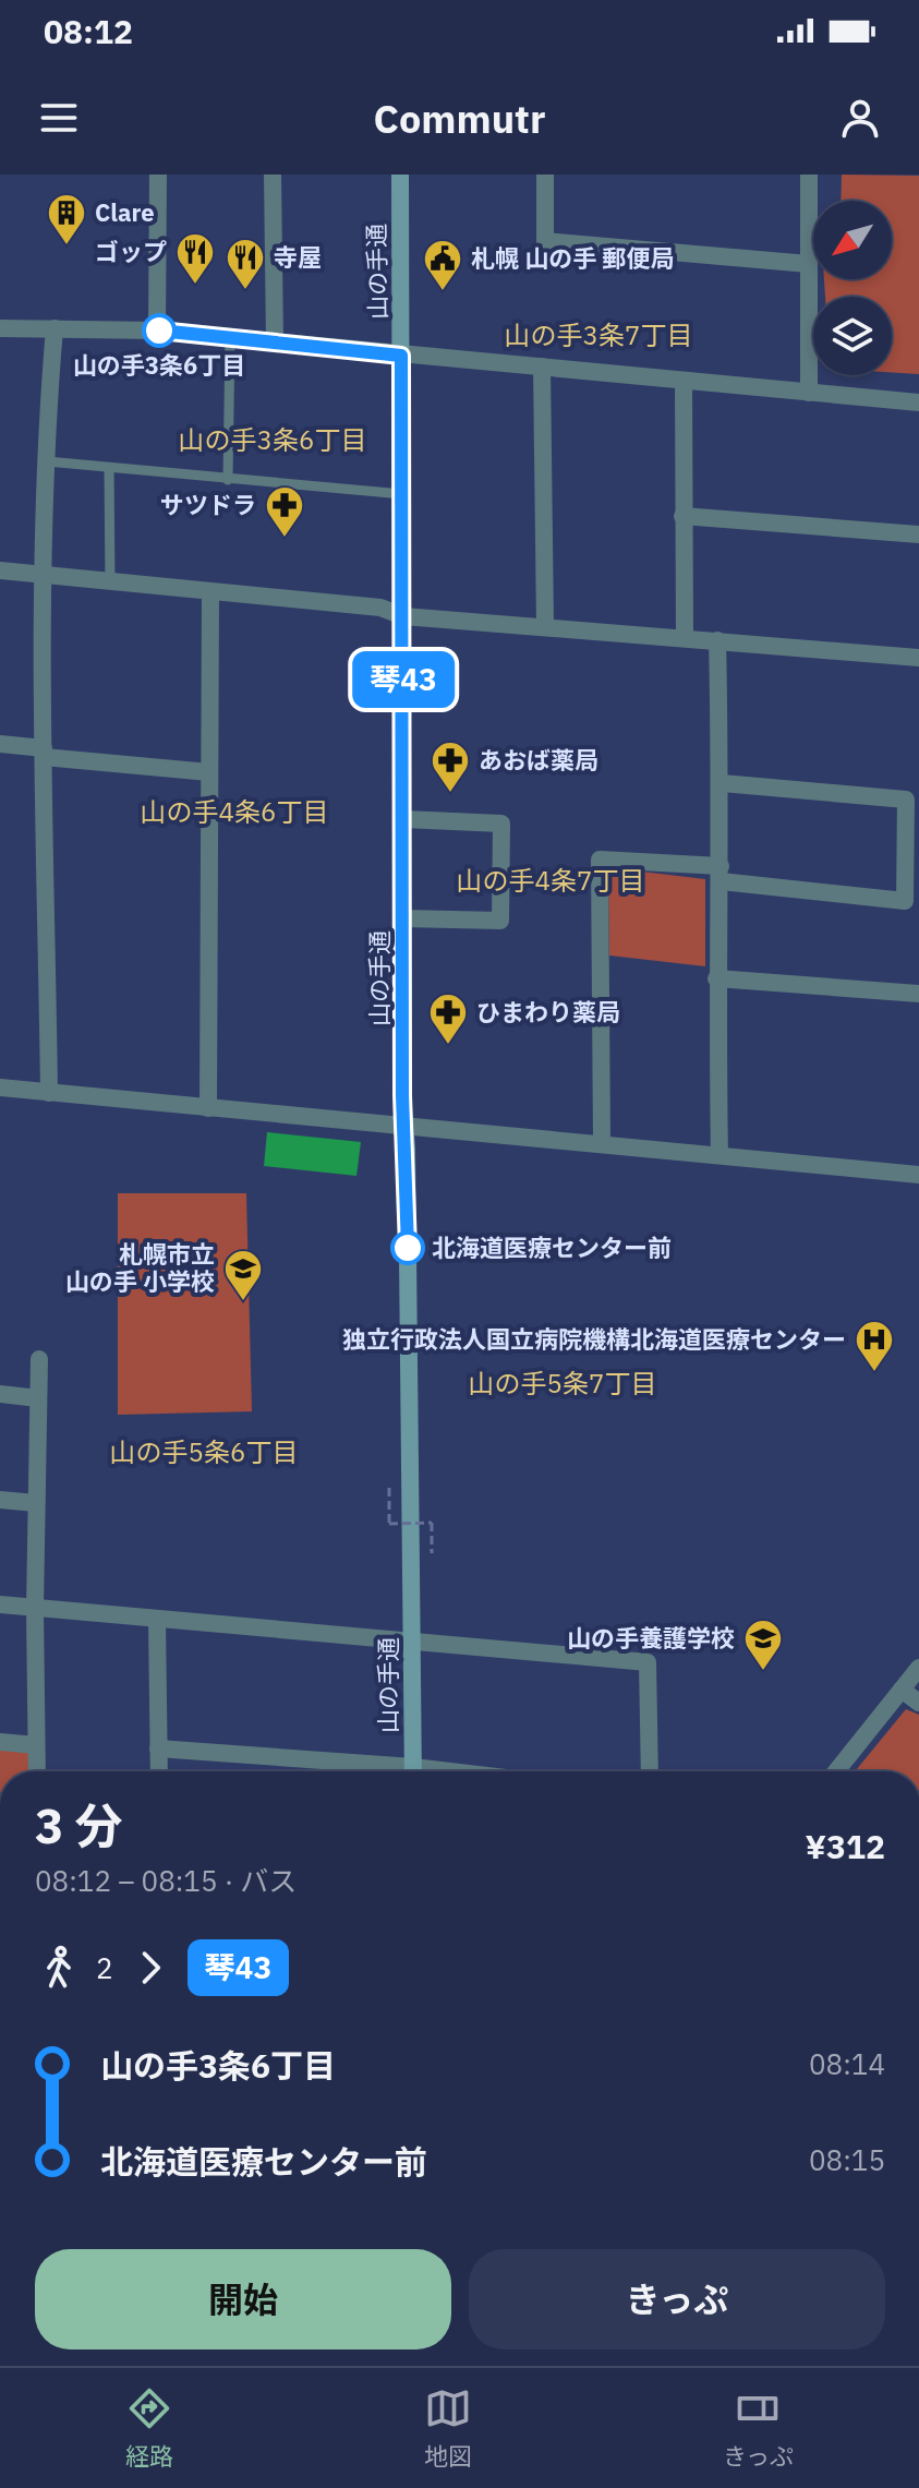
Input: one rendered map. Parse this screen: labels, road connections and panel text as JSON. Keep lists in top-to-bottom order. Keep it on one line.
{"streets":{"main road":["山の手通"]},"districts":["山の手3条7丁目","山の手3条6丁目","山の手4条6丁目","山の手4条7丁目","山の手5条7丁目","山の手5条6丁目"],"places":{"building":["Clare"],"restaurant":["ゴップ","寺屋"],"public building":["札幌 山の手 郵便局"],"other":["山の手3条6丁目","北海道医療センター前"],"pharmacy":["サツドラ","あおば薬局","ひまわり薬局"],"school or university":["札幌市立 山の手 小学校","山の手養護学校"],"hospital":["独立行政法人国立病院機構北海道医療センター"]},"lines":["bus line 琴43"],"north":"bottom left","page":{"status":"08:12","header":"Commutr","on_map":"琴43","heading":["3 分","08:12 – 08:15 · バス","¥312"],"legs":["2","琴43"],"list":[{"name":"山の手3条6丁目","value":"08:14"},{"name":"北海道医療センター前","value":"08:15"}],"buttons":["開始","きっぷ"],"tabs":["経路","地図","きっぷ"]}}
